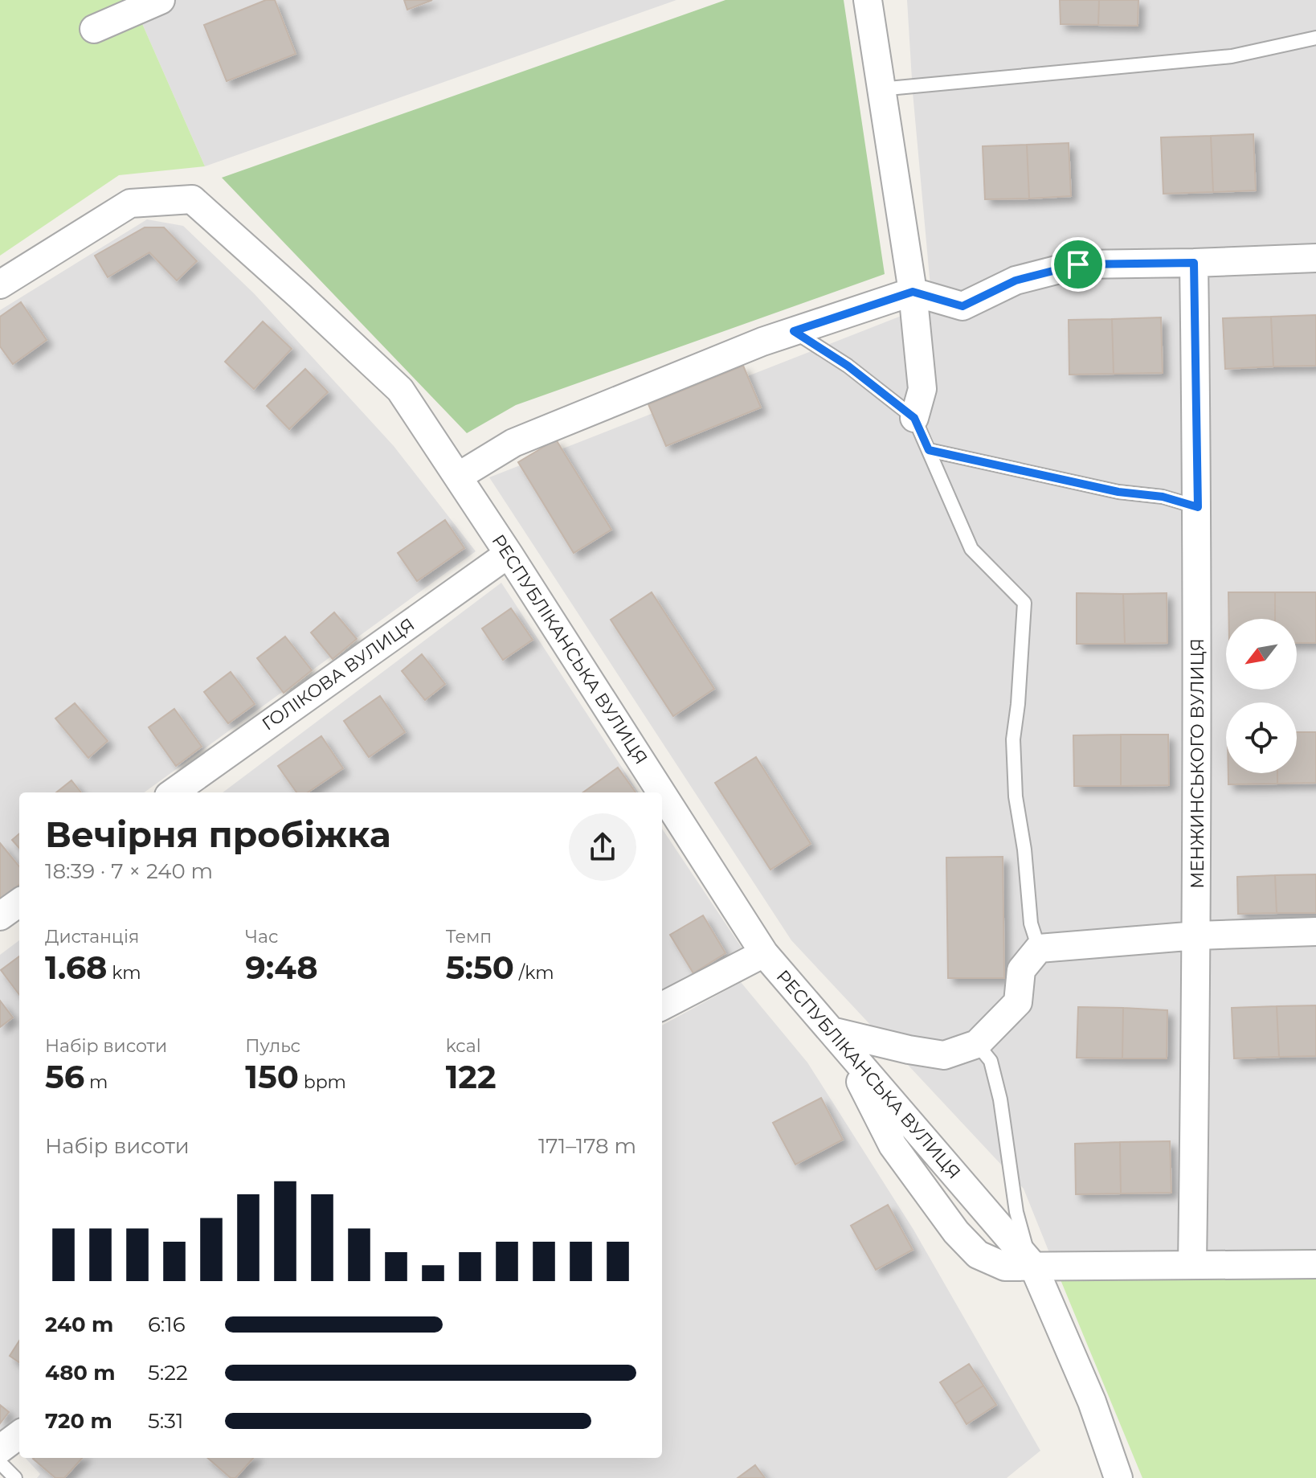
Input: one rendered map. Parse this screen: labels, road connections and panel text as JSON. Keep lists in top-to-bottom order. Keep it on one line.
{"streets":{"street":["РЕСПУБЛІКАНСЬКА ВУЛИЦЯ","ГОЛІКОВА ВУЛИЦЯ","МЕНЖИНСЬКОГО ВУЛИЦЯ"]},"crossings":[["РЕСПУБЛІКАНСЬКА ВУЛИЦЯ","ГОЛІКОВА ВУЛИЦЯ"]],"north":"bottom left","page":{"heading":["Вечірня пробіжка","18:39 · 7 × 240 m"],"stats":[["Дистанція","1.68 km"],["Час","9:48"],["Темп","5:50 /km"],["Набір висоти","56 m"],["Пульс","150 bpm"],["kcal","122"]],"chart":["Набір висоти","171–178 m"],"list":[{"name":"240 m","note":"6:16"},{"name":"480 m","note":"5:22"},{"name":"720 m","note":"5:31"}]}}
